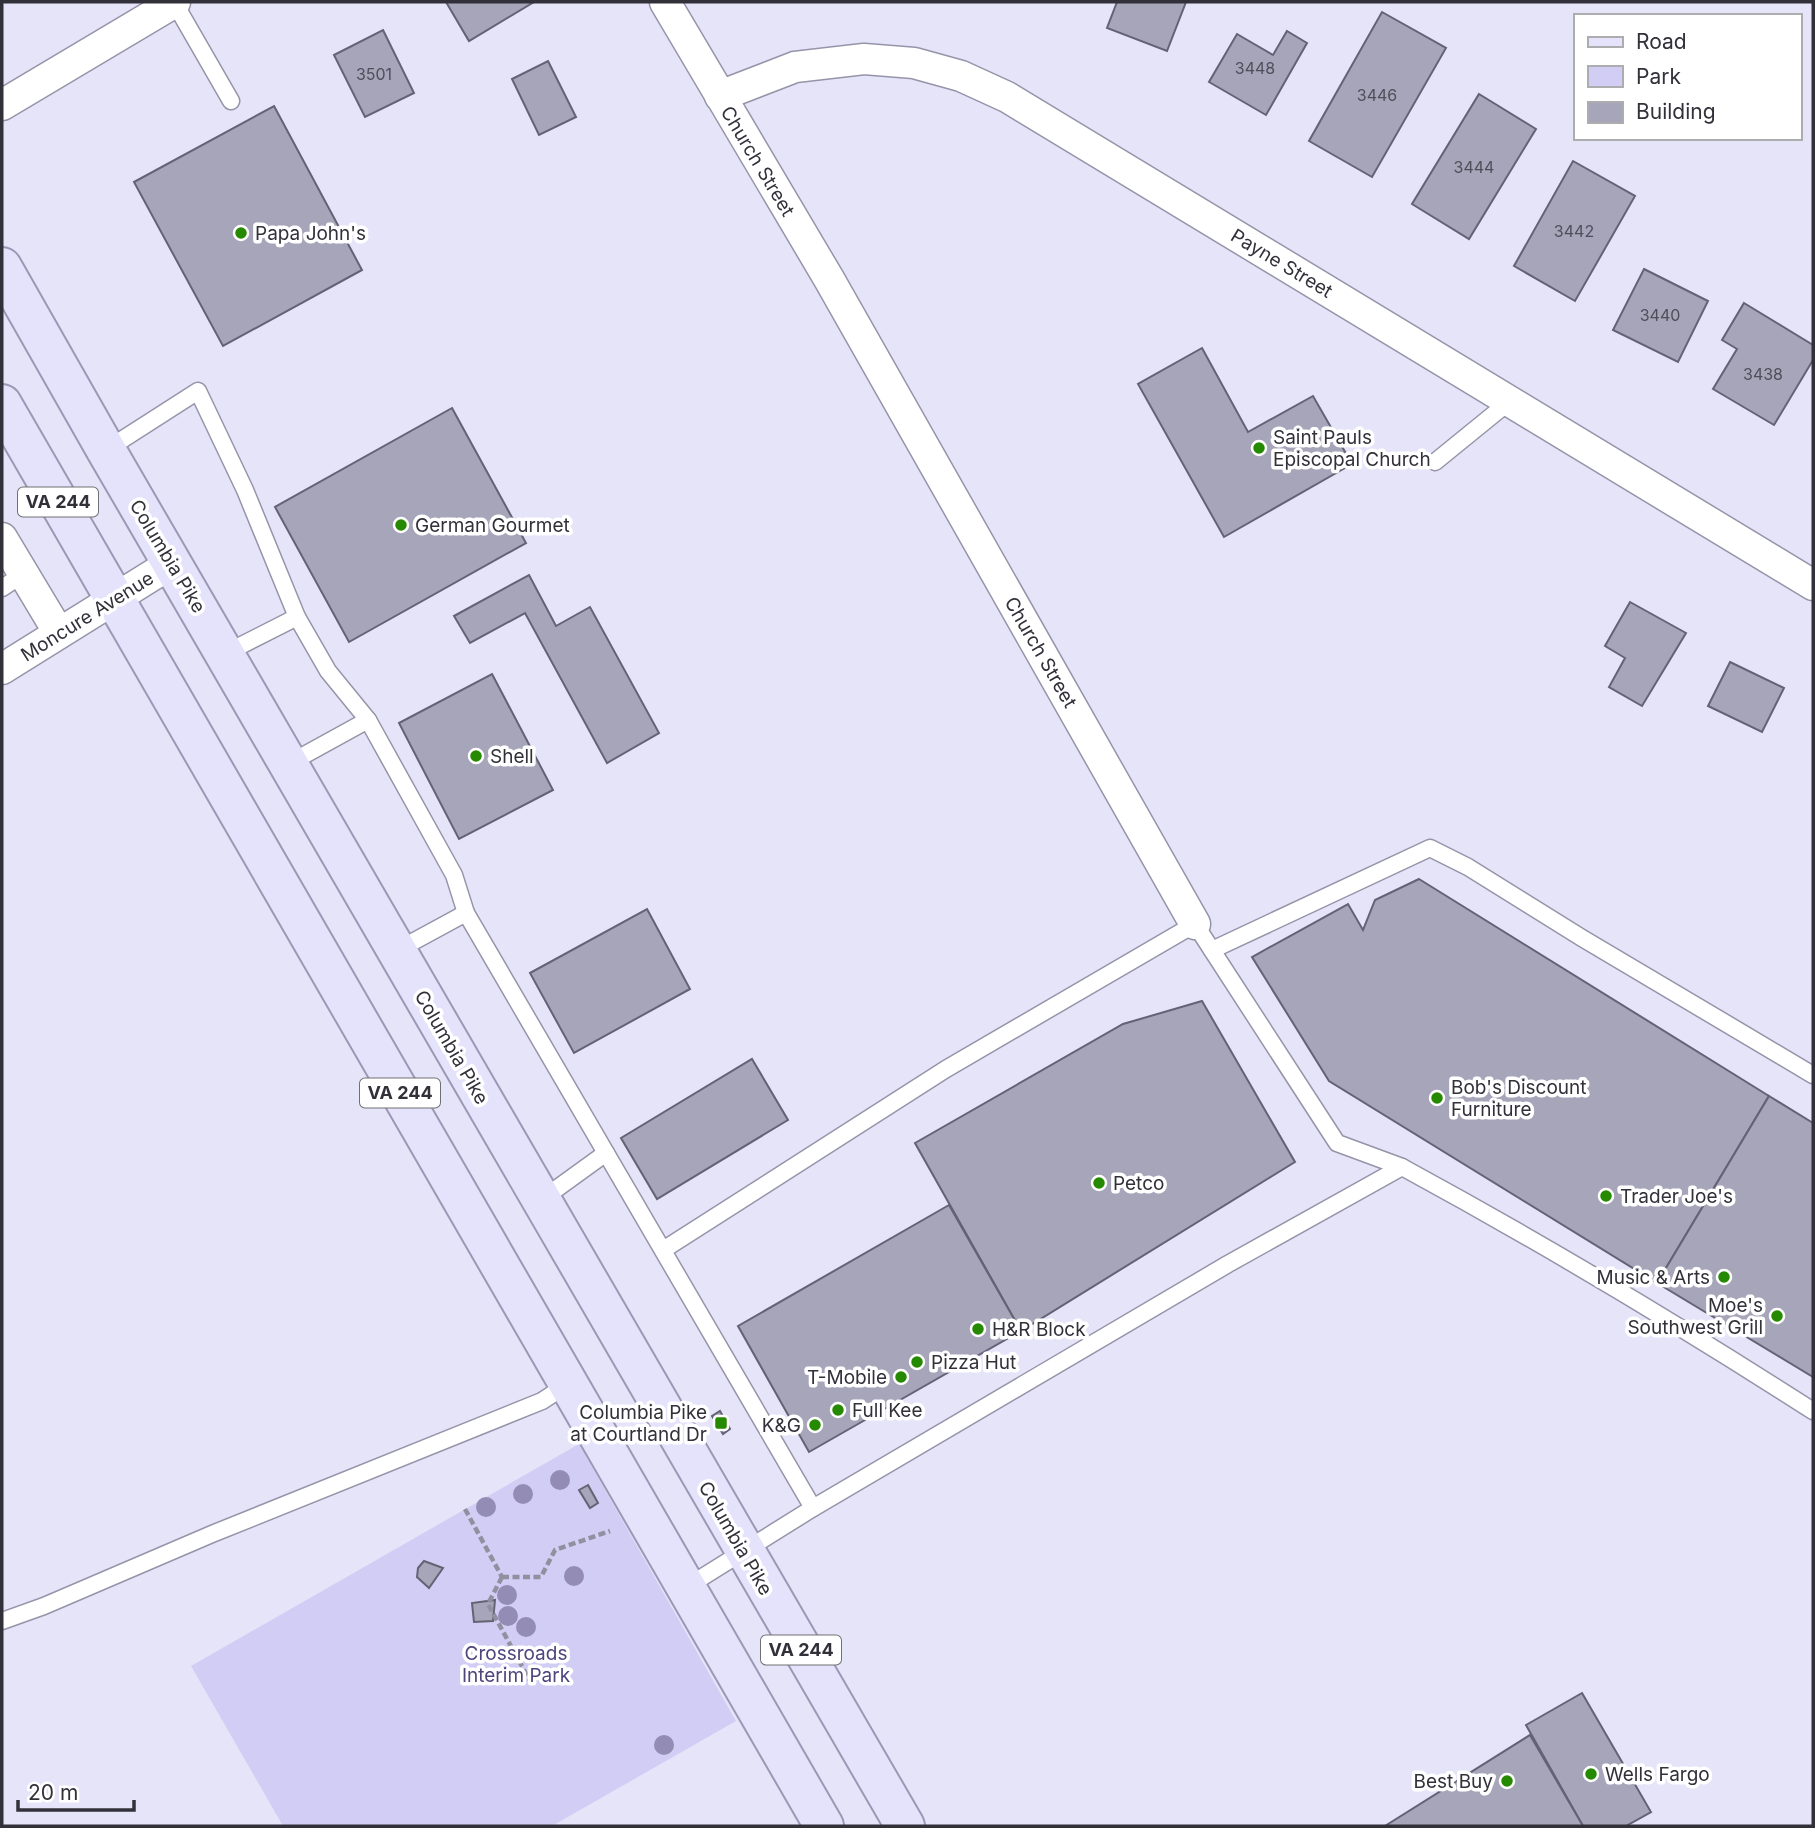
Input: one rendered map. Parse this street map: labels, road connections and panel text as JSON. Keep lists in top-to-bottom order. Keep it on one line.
{"streets":{"main road":["VA 244","Columbia Pike"],"street":["Church Street","Payne Street","Moncure Avenue"]},"crossings":[["Church Street","Payne Street"],["VA 244","Moncure Avenue"],["Columbia Pike","Moncure Avenue"]],"parks":["Crossroads Interim Park"],"places":{"other":["Papa John's","Saint Pauls Episcopal Church","German Gourmet","Shell","Bob's Discount Furniture","Petco","Trader Joe's","Music & Arts","Moe's Southwest Grill","H&R Block","Pizza Hut","T-Mobile","Full Kee","K&G","Wells Fargo","Best Buy"],"transit":["Columbia Pike at Courtland Dr"]},"house_numbers":["3448","3501","3446","3444","3442","3440","3438"],"legend":["Road","Park","Building"],"scale_bar":"20 m"}
